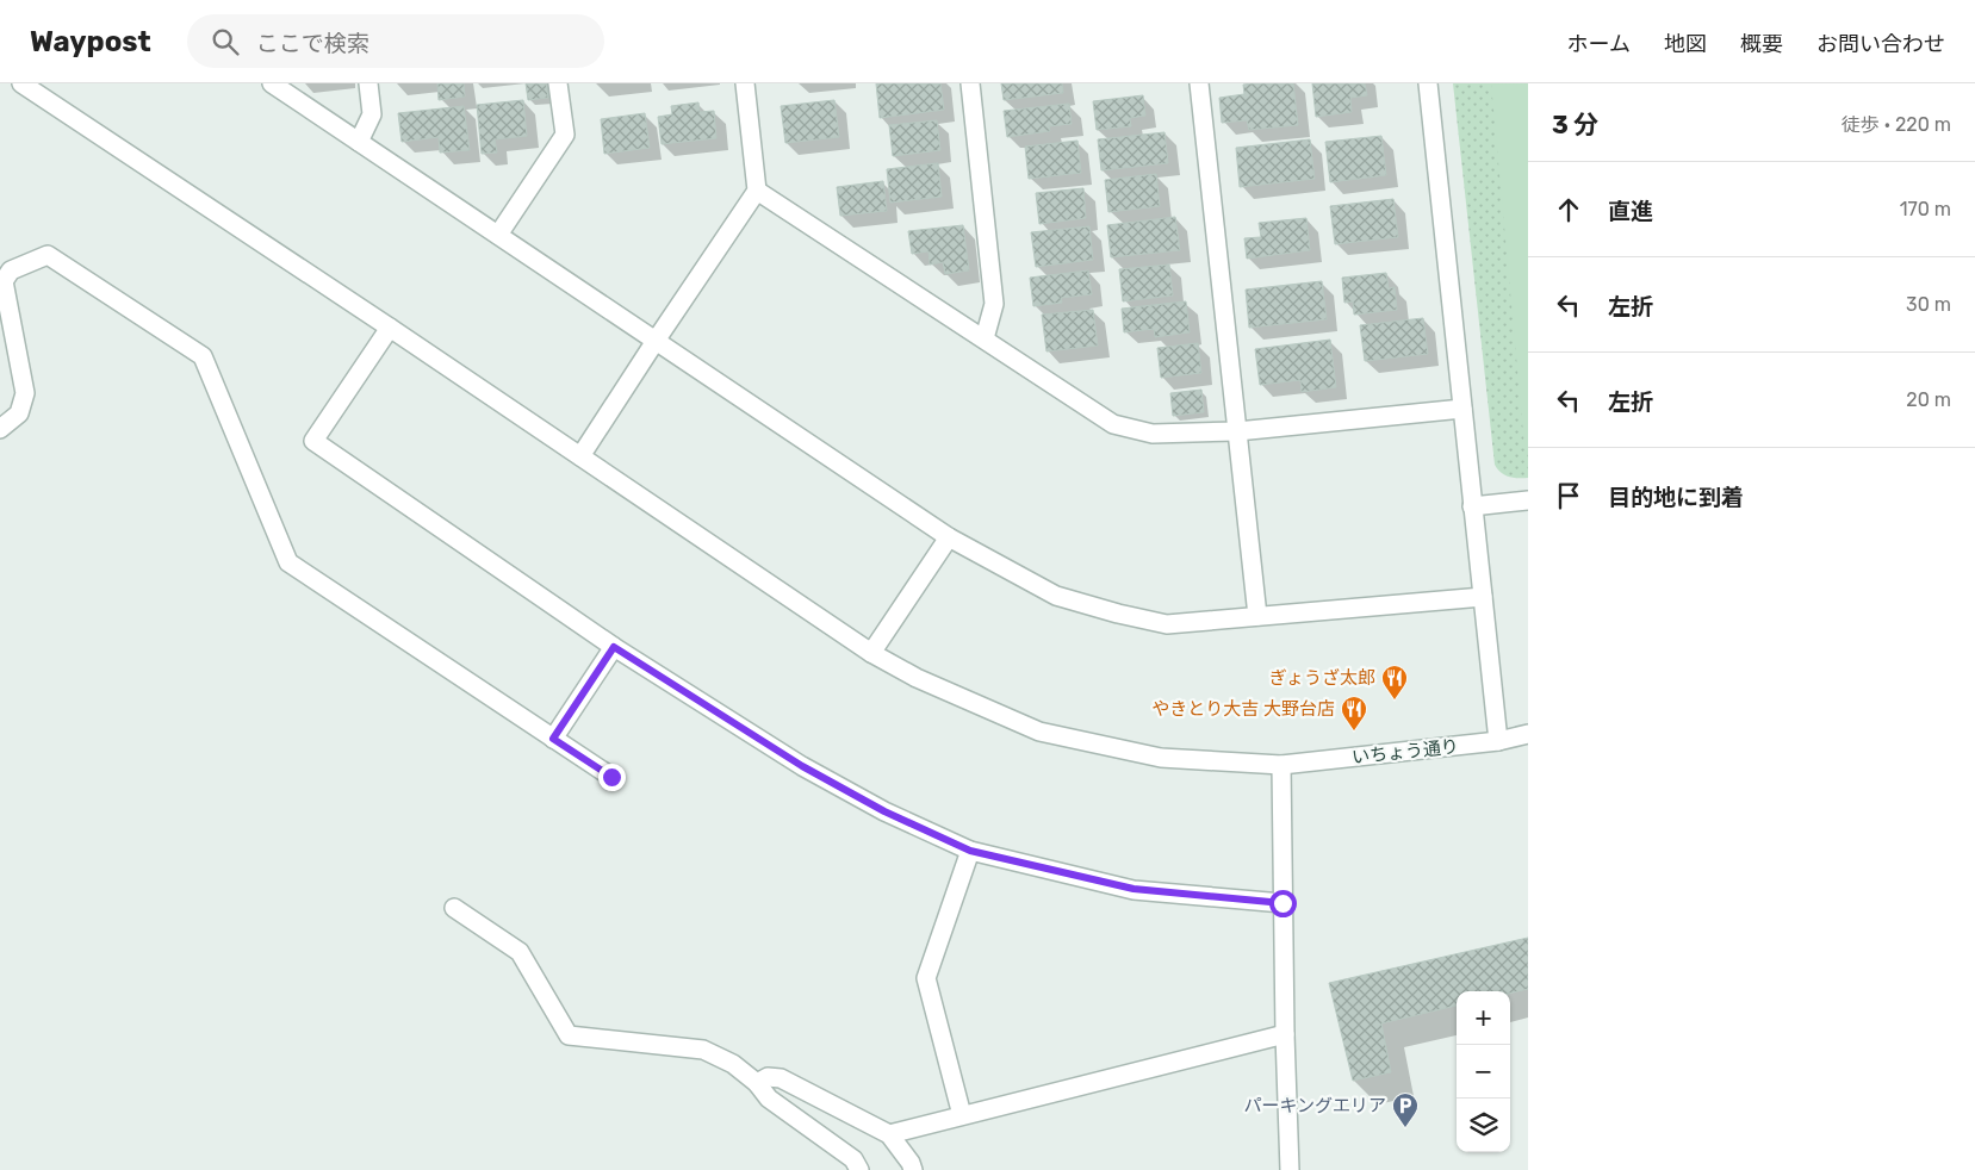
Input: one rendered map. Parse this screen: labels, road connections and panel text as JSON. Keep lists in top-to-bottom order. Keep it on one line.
{"streets":{"street":["いちょう通り"]},"places":{"restaurant":["ぎょうざ太郎","やきとり大吉 大野台店"],"parking":["パーキングエリア"]},"page":{"header":"Waypost","search":"ここで検索","nav":["ホーム","地図","概要","お問い合わせ"],"heading":["3 分","徒歩 · 220 m"],"list":[["直進","170 m"],["左折","30 m"],["左折","20 m"],"目的地に到着"],"map_buttons":["+","−"]}}
